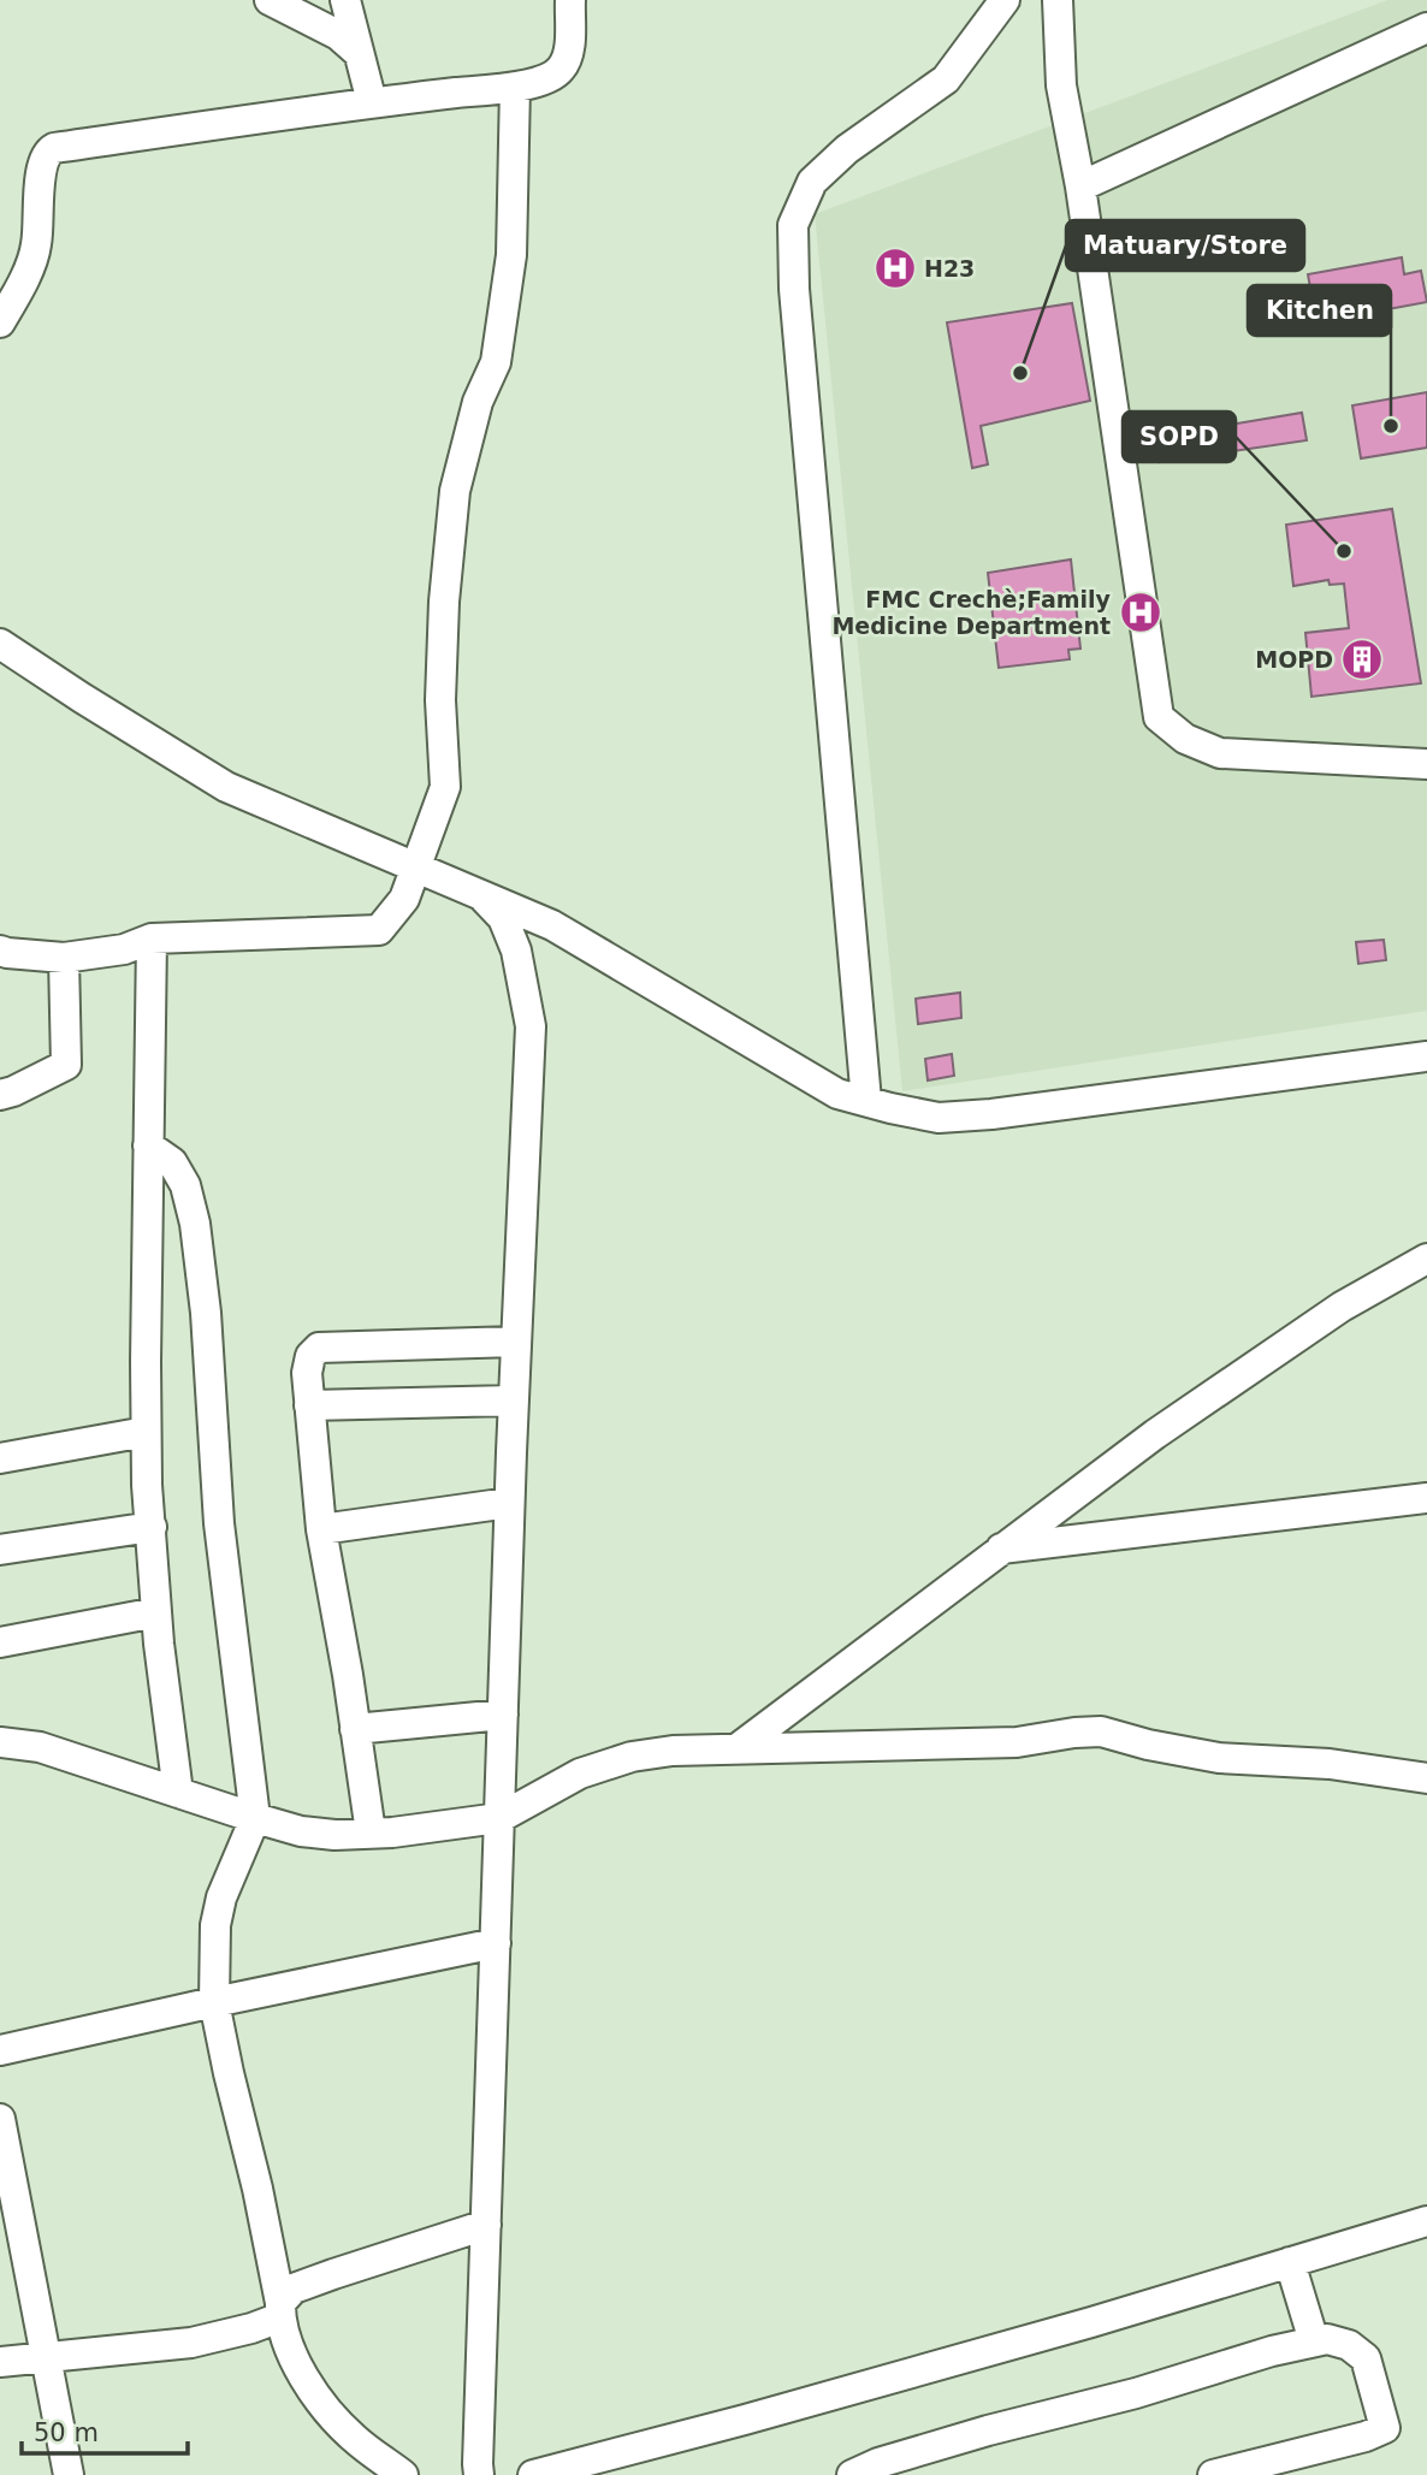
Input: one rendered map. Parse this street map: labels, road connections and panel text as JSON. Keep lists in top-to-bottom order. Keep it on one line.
{"places":{"hospital":["H23","FMC Crechè;Family Medicine Department"],"other":["Matuary/Store","Kitchen","SOPD"],"building":["MOPD"]},"scale_bar":"50 m"}
